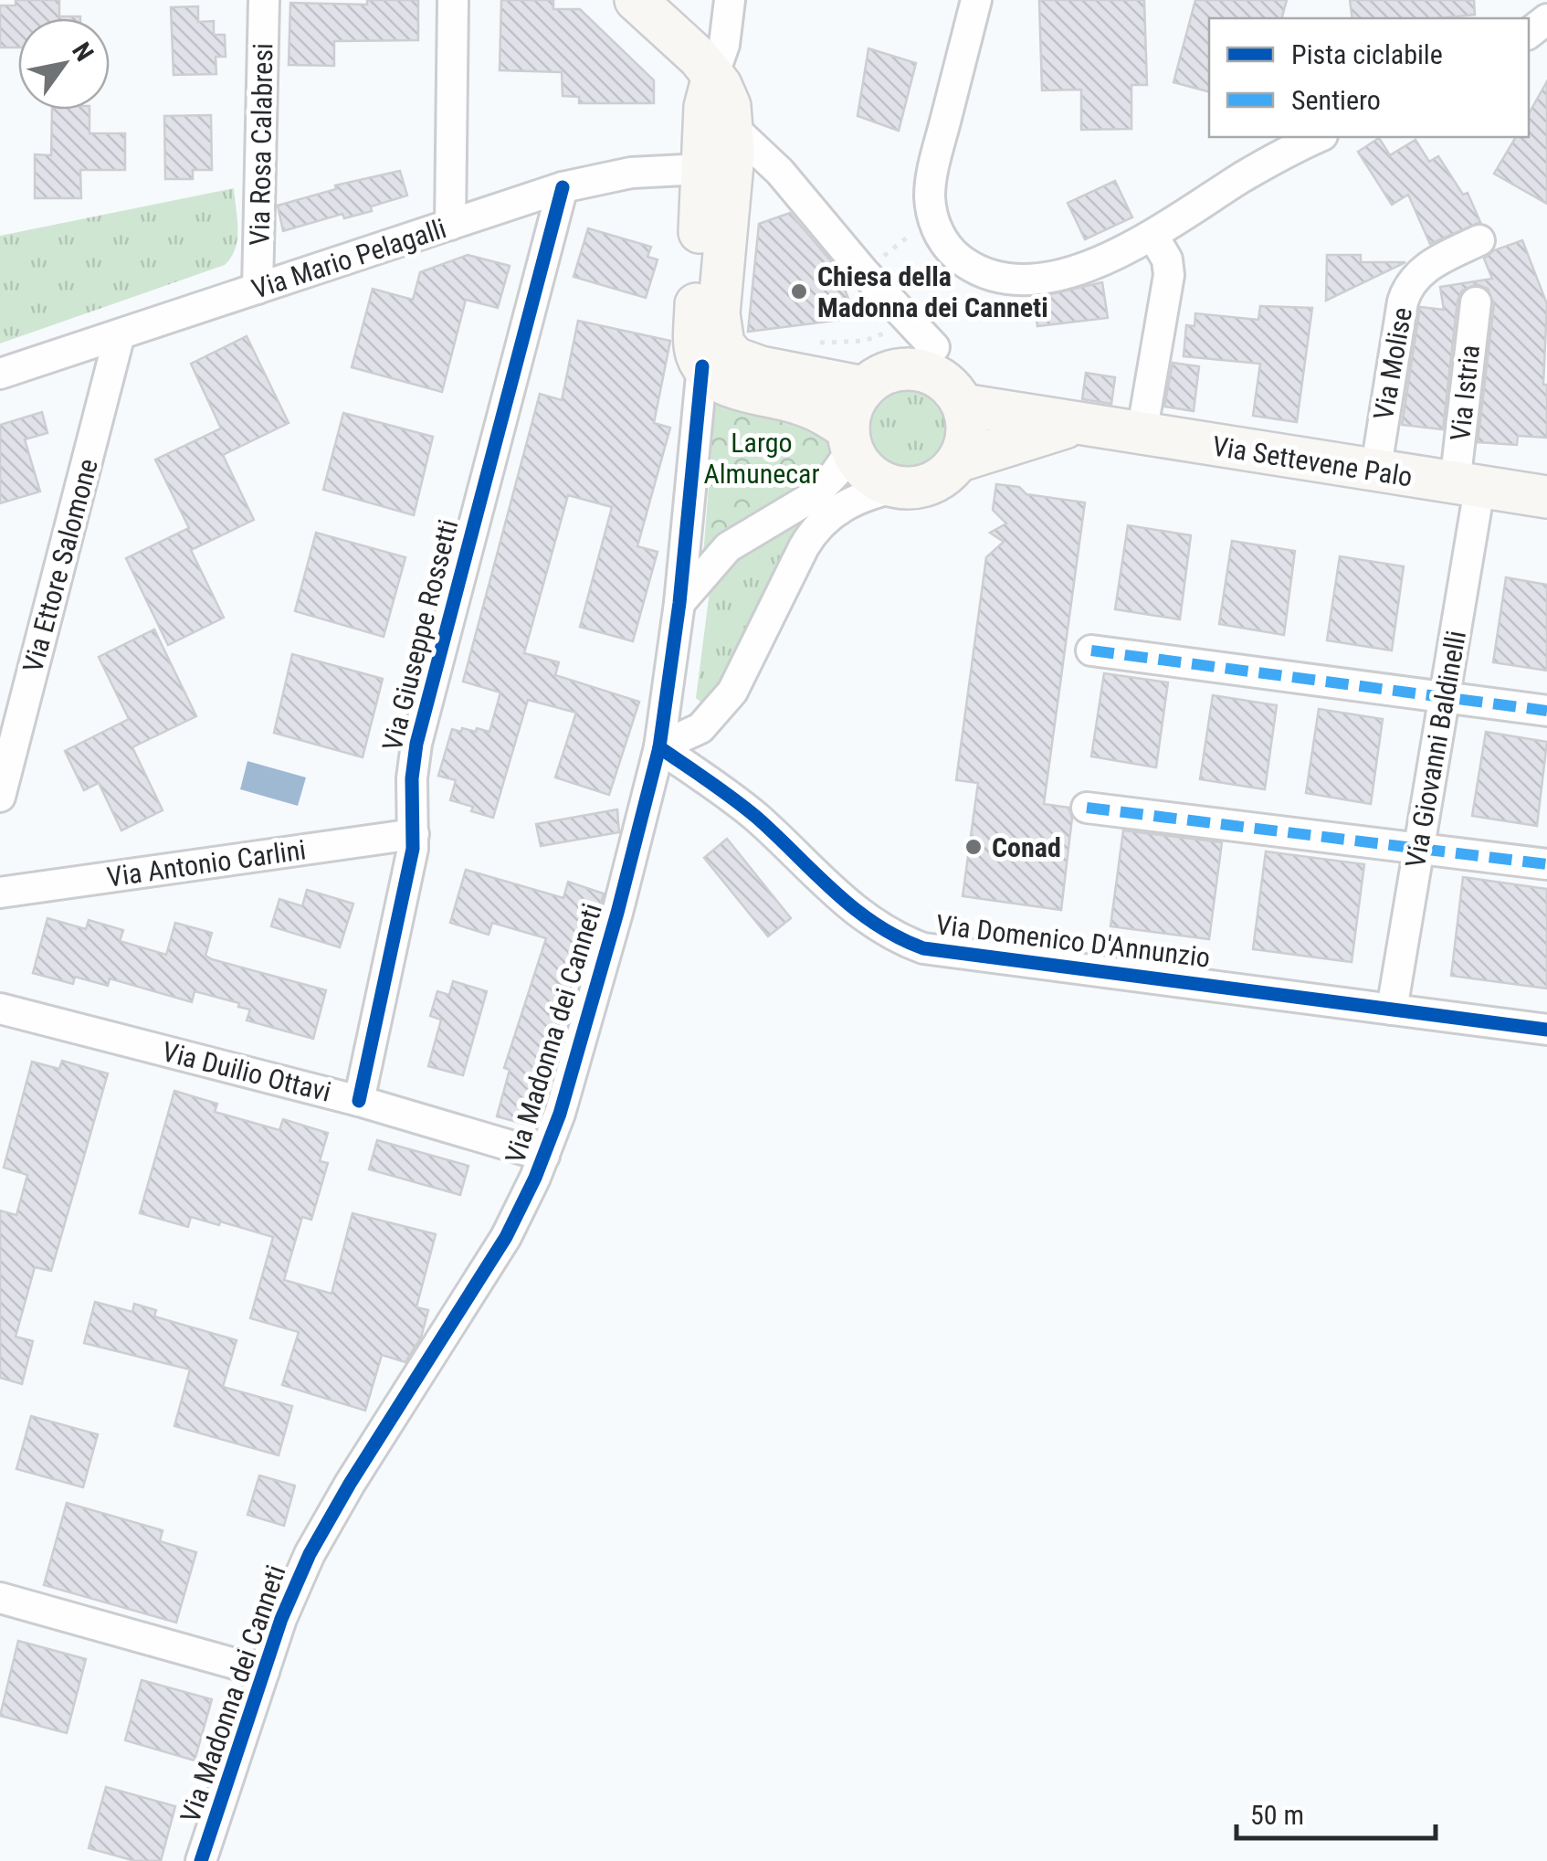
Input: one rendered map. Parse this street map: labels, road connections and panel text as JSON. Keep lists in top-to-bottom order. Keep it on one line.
{"streets":{"street":["Via Rosa Calabresi","Via Mario Pelagalli","Via Molise","Via Istria","Via Settevene Palo","Via Ettore Salomone","Via Giuseppe Rossetti","Via Giovanni Baldinelli","Via Antonio Carlini","Via Domenico D'Annunzio","Via Madonna dei Canneti","Via Duilio Ottavi"]},"crossings":[["Via Rosa Calabresi","Via Mario Pelagalli"],["Via Mario Pelagalli","Via Ettore Salomone"],["Via Mario Pelagalli","Via Giuseppe Rossetti"],["Via Molise","Via Settevene Palo"],["Via Istria","Via Settevene Palo"],["Via Istria","Via Giovanni Baldinelli"],["Via Settevene Palo","Via Giovanni Baldinelli"],["Via Giuseppe Rossetti","Via Antonio Carlini"],["Via Giuseppe Rossetti","Via Duilio Ottavi"],["Via Giovanni Baldinelli","Via Domenico D'Annunzio"],["Via Domenico D'Annunzio","Via Madonna dei Canneti"],["Via Madonna dei Canneti","Via Duilio Ottavi"]],"parks":["Largo Almunecar"],"places":["Chiesa della Madonna dei Canneti","Conad"],"legend":["Pista ciclabile","Sentiero"],"scale_bar":"50 m","north":"top right"}
